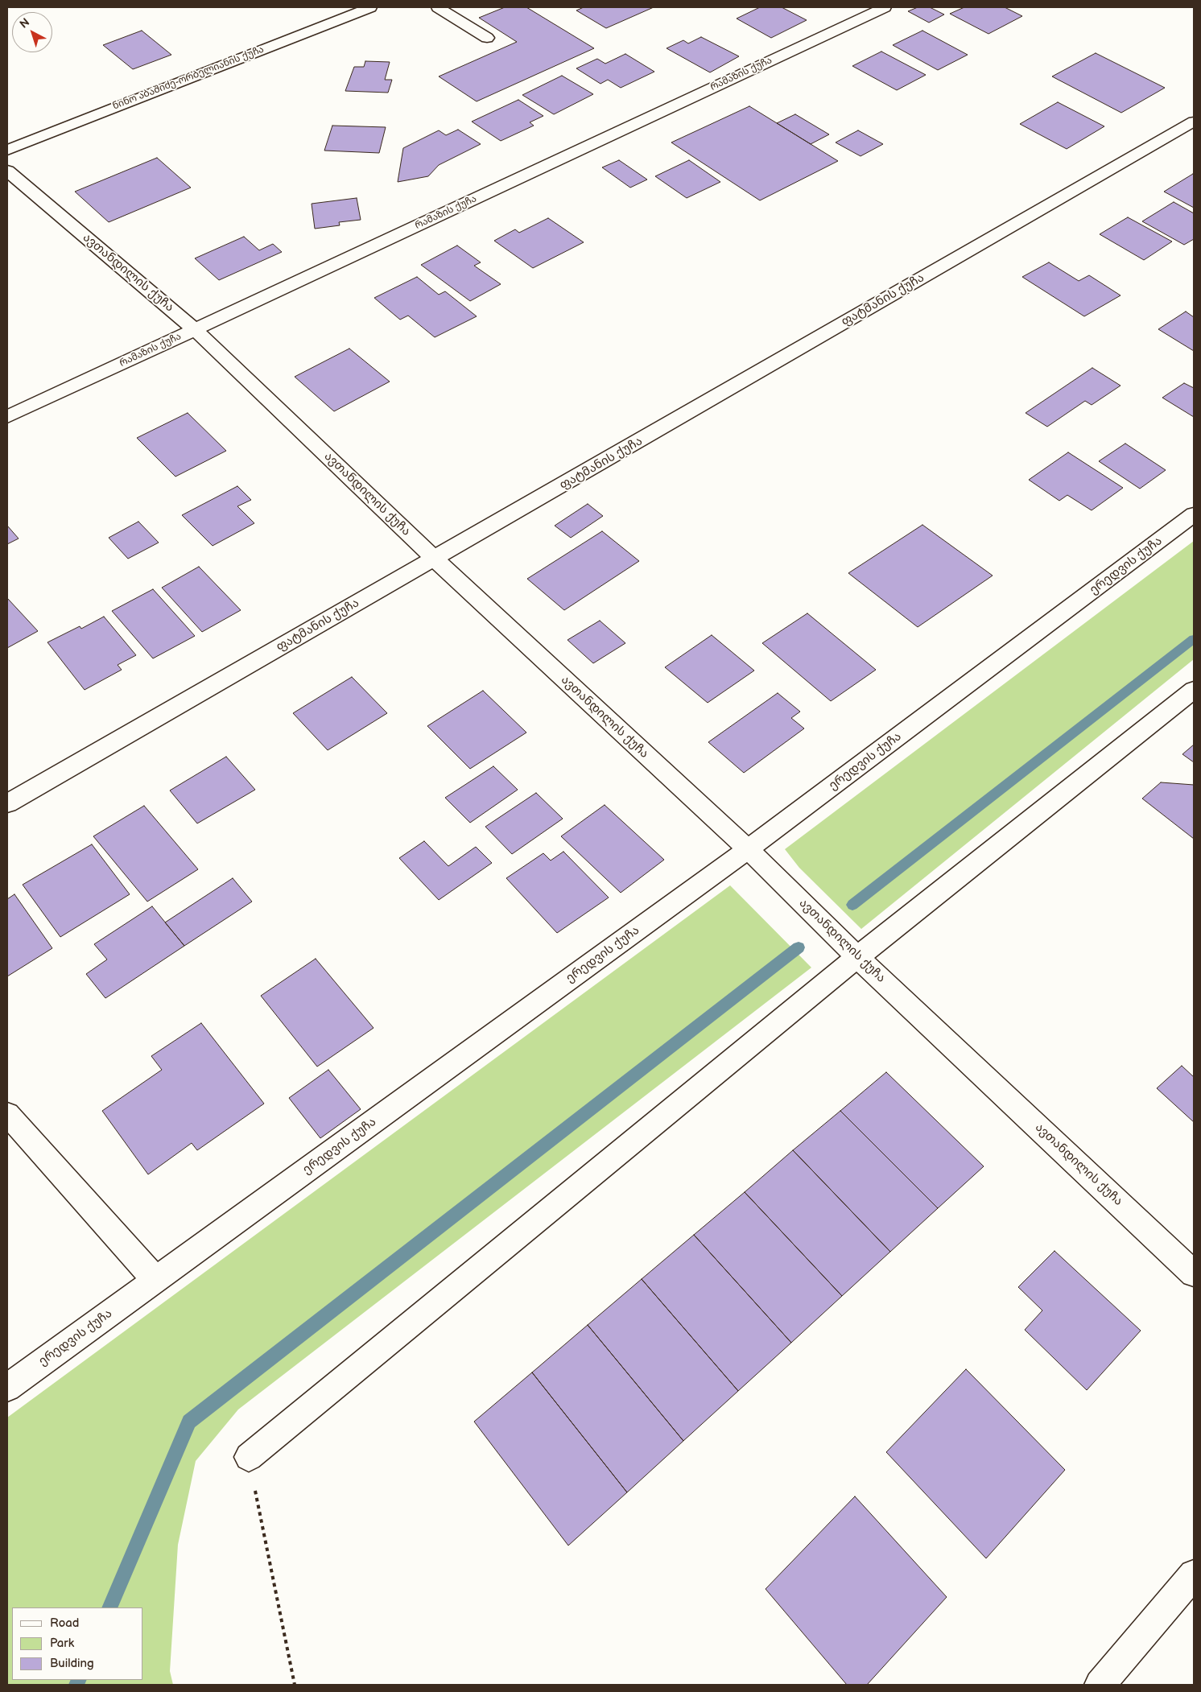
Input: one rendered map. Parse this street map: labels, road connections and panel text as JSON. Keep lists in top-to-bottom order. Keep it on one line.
{"streets":{"street":["რამაზის ქუჩა","ნინო აბაშიძე-ორბელიანის ქუჩა","ავთანდილის ქუჩა","ფატმანის ქუჩა","ერედვის ქუჩა"]},"crossings":[["რამაზის ქუჩა","ავთანდილის ქუჩა"],["ავთანდილის ქუჩა","ფატმანის ქუჩა"],["ავთანდილის ქუჩა","ერედვის ქუჩა"]],"legend":["Road","Park","Building"],"north":"top left"}
